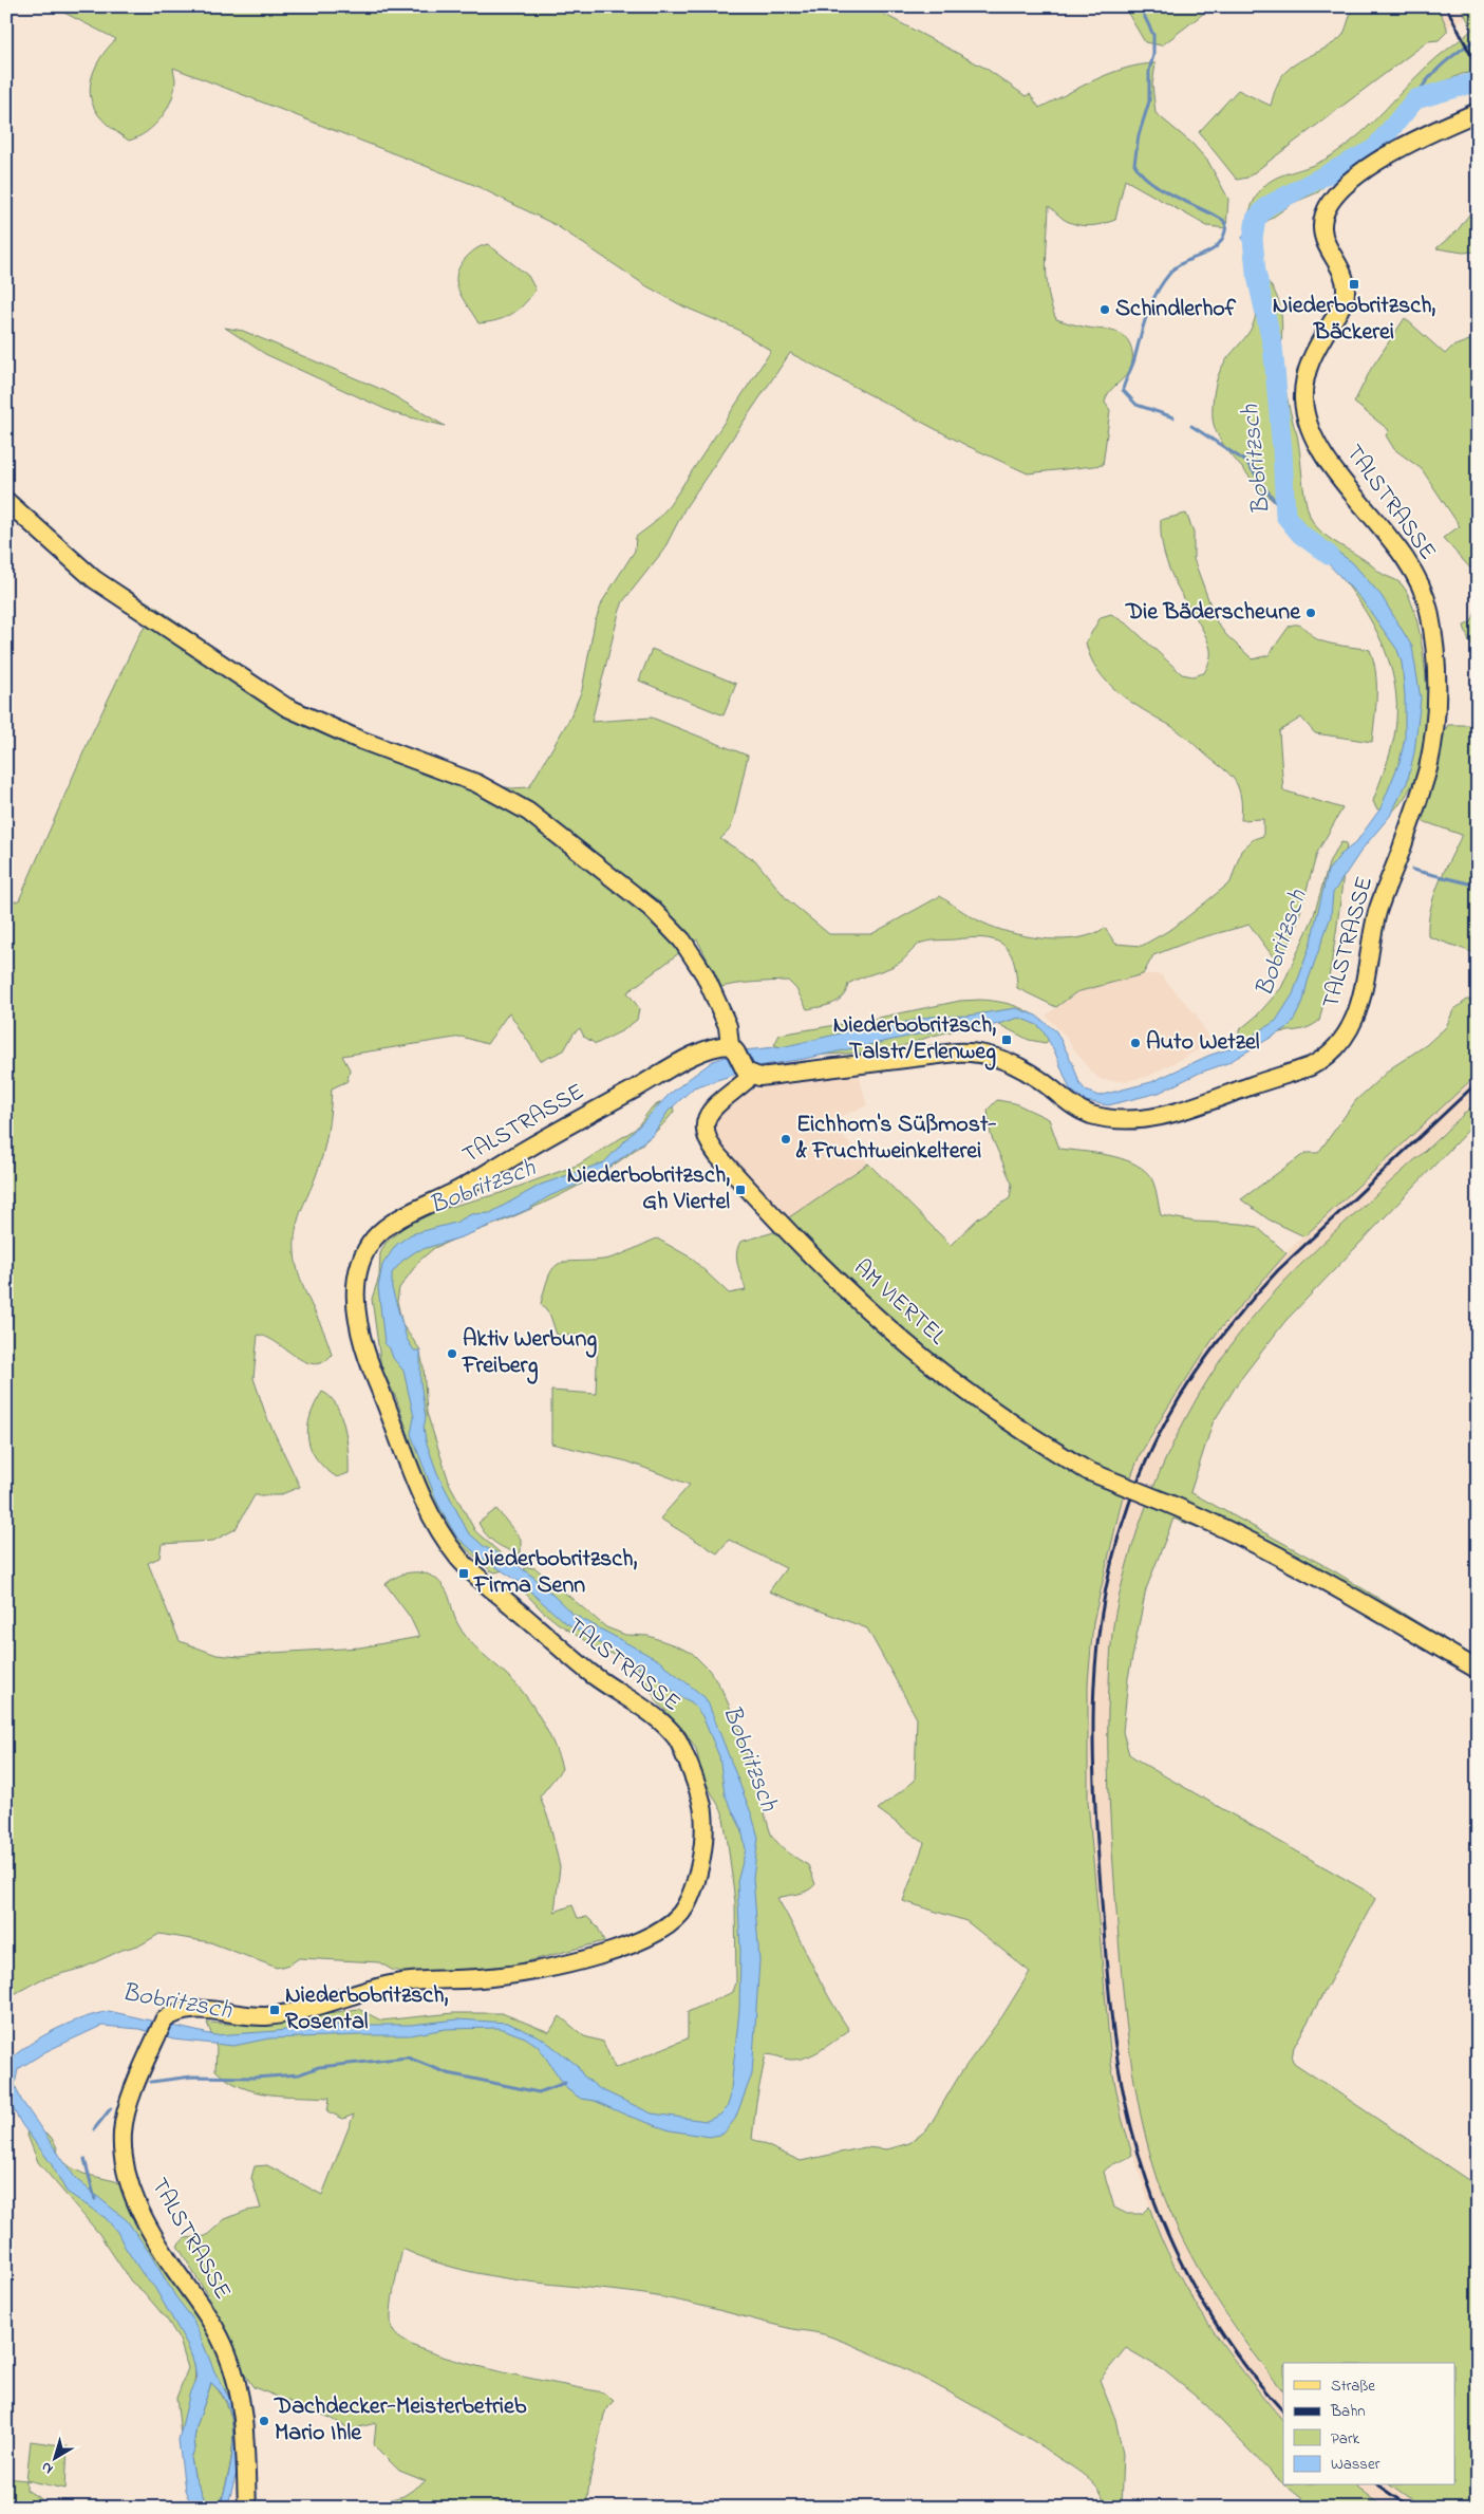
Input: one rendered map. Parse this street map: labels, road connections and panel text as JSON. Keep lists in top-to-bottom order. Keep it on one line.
{"streets":{"main road":["TALSTRASSE","AM VIERTEL"]},"crossings":[["TALSTRASSE","AM VIERTEL"]],"water":["Bobritzsch"],"places":{"transit":["Niederbobritzsch, Bäckerei","Niederbobritzsch, Talstr/Erlenweg","Niederbobritzsch, Gh Viertel","Niederbobritzsch, Firma Senn","Niederbobritzsch, Rosental"],"other":["Schindlerhof","Die Bäderscheune","Auto Wetzel","Eichhorn's Süßmost- & Fruchtweinkelterei","Aktiv Werbung Freiberg","Dachdecker-Meisterbetrieb Mario Ihle"]},"legend":["Straße","Bahn","Park","Wasser"],"north":"bottom left"}
